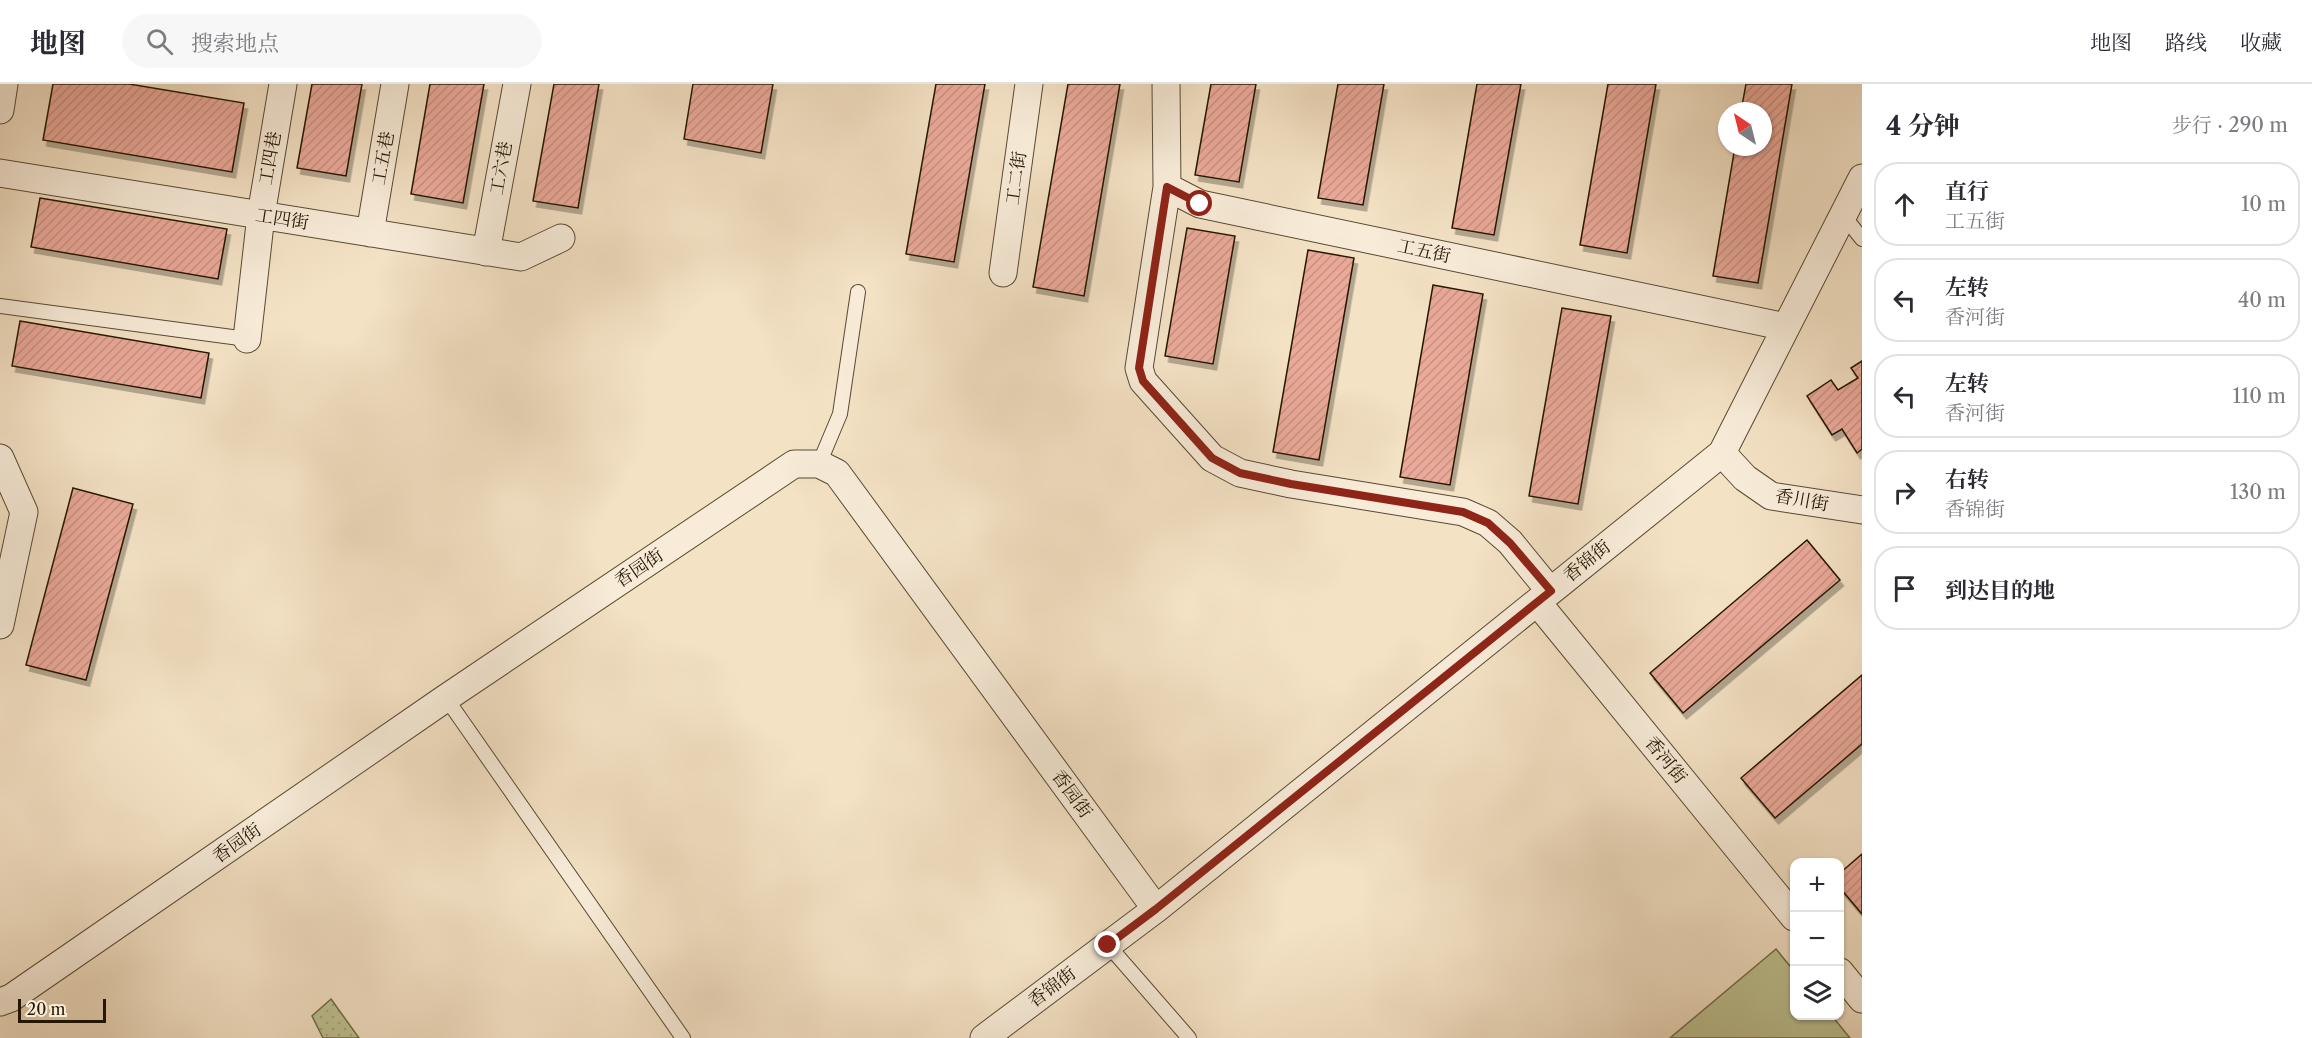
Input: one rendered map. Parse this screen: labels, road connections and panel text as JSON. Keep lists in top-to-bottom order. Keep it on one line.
{"streets":{"street":["工四巷","工五巷","工六巷","工二街","工四街","工五街","香川街","香锦街","香园街","香河街"]},"crossings":[["工四巷","工四街"],["工五巷","工四街"],["工六巷","工四街"],["工五街","香锦街"],["工五街","香河街"],["香川街","香锦街"],["香锦街","香园街"],["香锦街","香河街"]],"scale_bar":"20 m","north":"top left","page":{"header":"地图","search":"搜索地点","nav":["地图","路线","收藏"],"heading":["4 分钟","步行 · 290 m"],"list":[["直行","工五街","10 m"],["左转","香河街","40 m"],["左转","香河街","110 m"],["右转","香锦街","130 m"],"到达目的地"],"map_buttons":["+","−"],"scale":"20 m"}}
